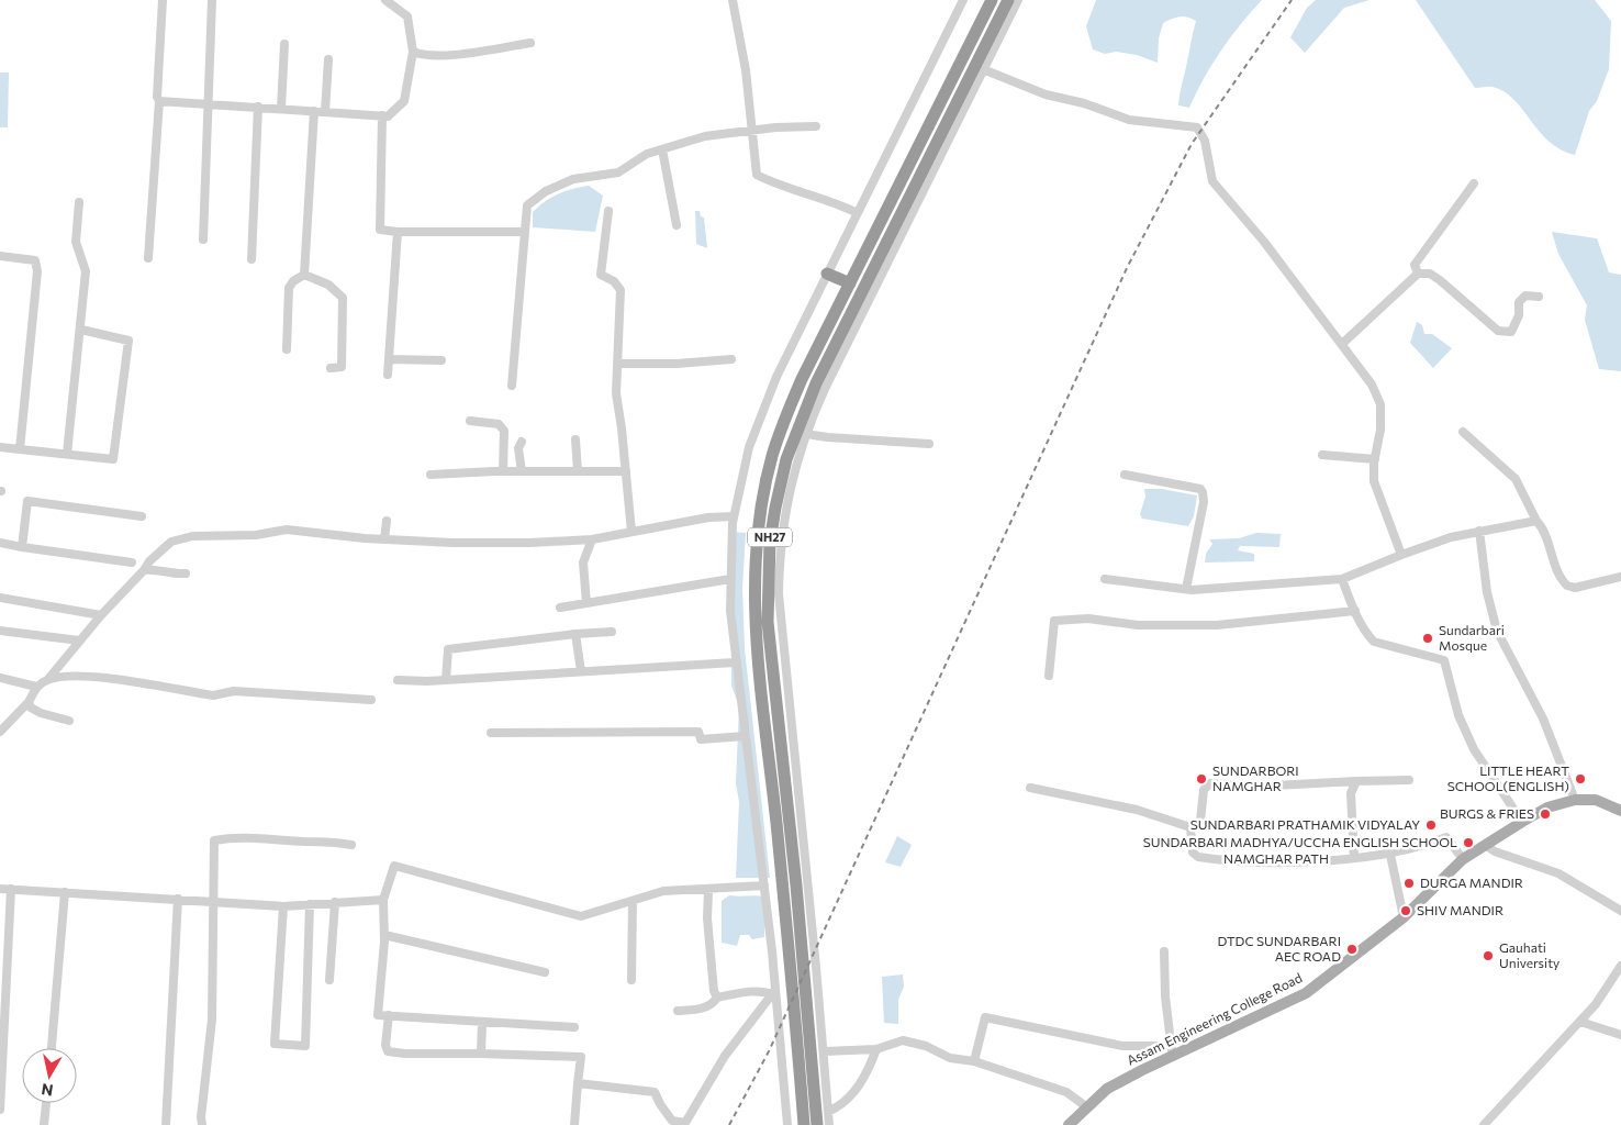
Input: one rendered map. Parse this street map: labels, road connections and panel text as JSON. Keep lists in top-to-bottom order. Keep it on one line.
{"streets":{"highway":["NH27"],"main road":["Assam Engineering College Road"],"street":["NAMGHAR PATH"]},"crossings":[["NAMGHAR PATH","Assam Engineering College Road"]],"places":["Sundarbari Mosque","SUNDARBORI NAMGHAR","LITTLE HEART SCHOOL(ENGLISH)","BURGS & FRIES","SUNDARBARI PRATHAMIK VIDYALAY","SUNDARBARI MADHYA/UCCHA ENGLISH SCHOOL","DURGA MANDIR","SHIV MANDIR","DTDC SUNDARBARI AEC ROAD","Gauhati University"],"north":"bottom"}
